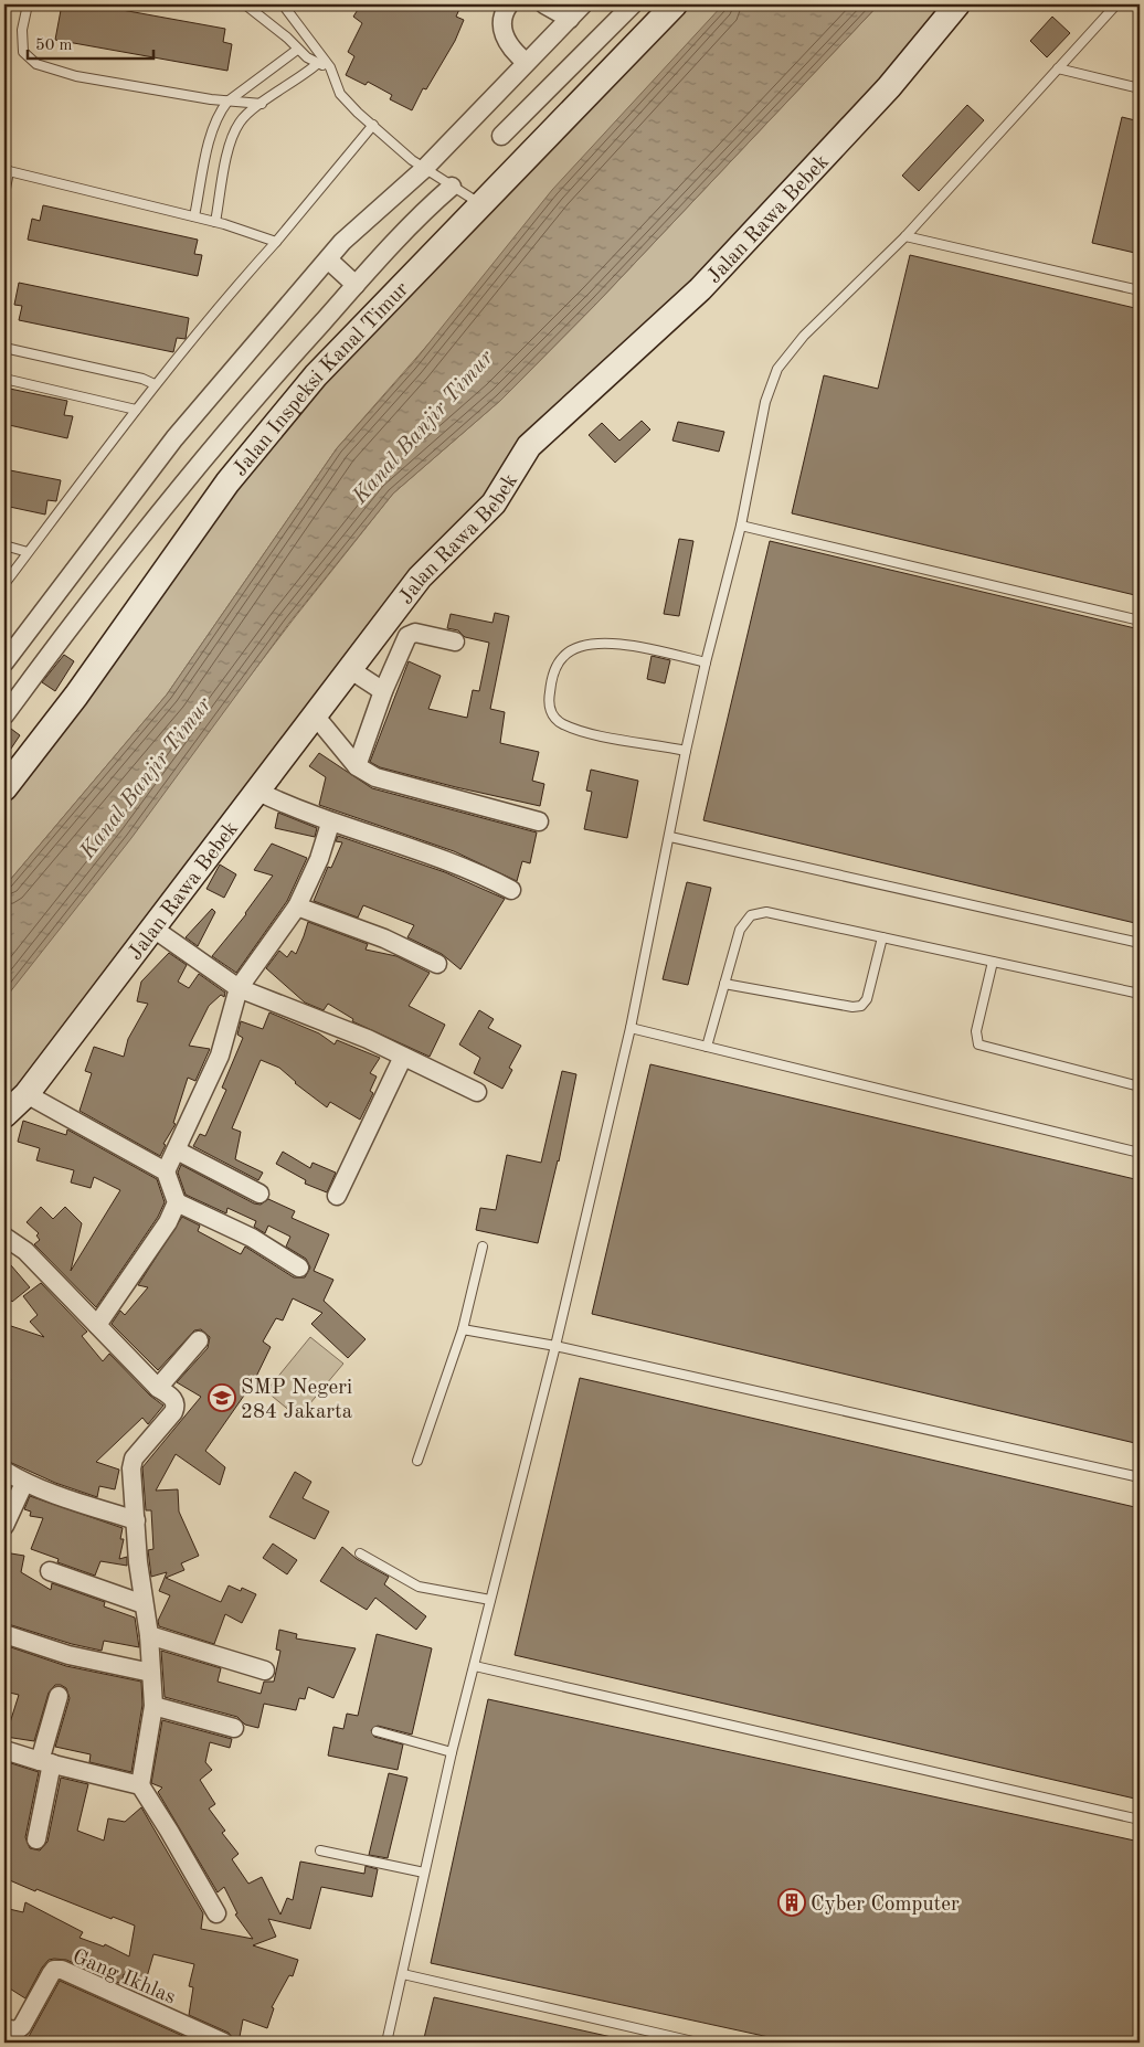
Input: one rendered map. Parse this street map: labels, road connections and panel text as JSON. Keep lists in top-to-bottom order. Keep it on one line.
{"streets":{"street":["Jalan Rawa Bebek","Jalan Inspeksi Kanal Timur","Gang Ikhlas"]},"water":["Kanal Banjir Timur"],"places":{"school or university":["SMP Negeri 284 Jakarta"],"building":["Cyber Computer"]},"scale_bar":"50 m"}
